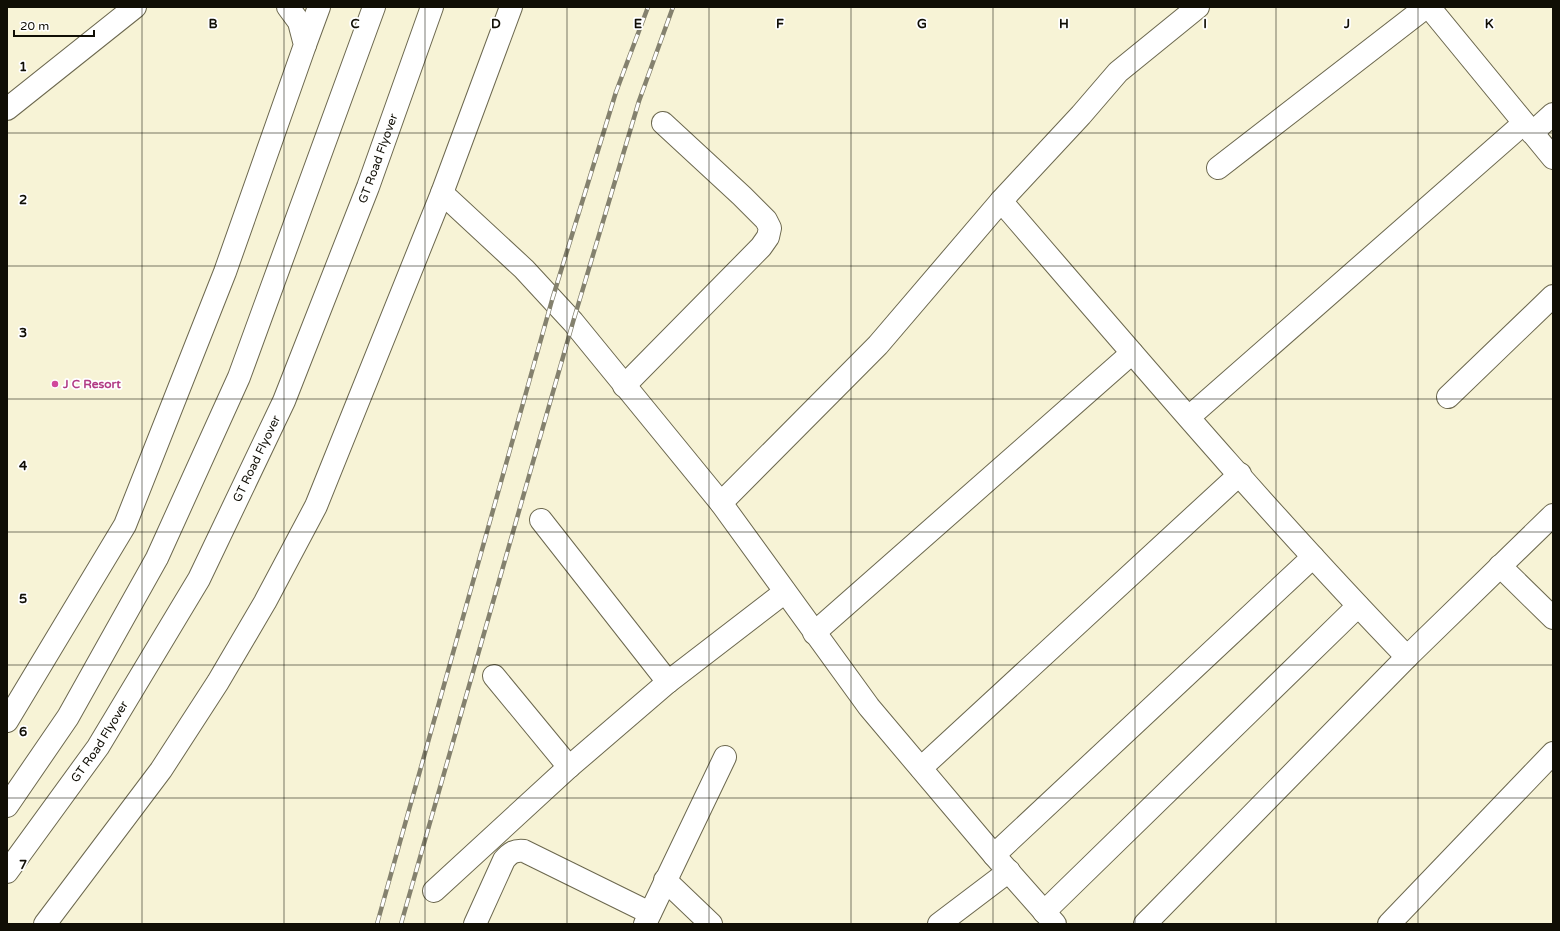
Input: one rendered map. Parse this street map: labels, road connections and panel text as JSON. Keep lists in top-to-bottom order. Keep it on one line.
{"streets":{"main road":["GT Road Flyover"]},"places":["J C Resort"],"scale_bar":"20 m","grid":{"columns":["B","C","D","E","F","G","H","I","J","K"],"rows":["1","2","3","4","5","6","7"]}}
